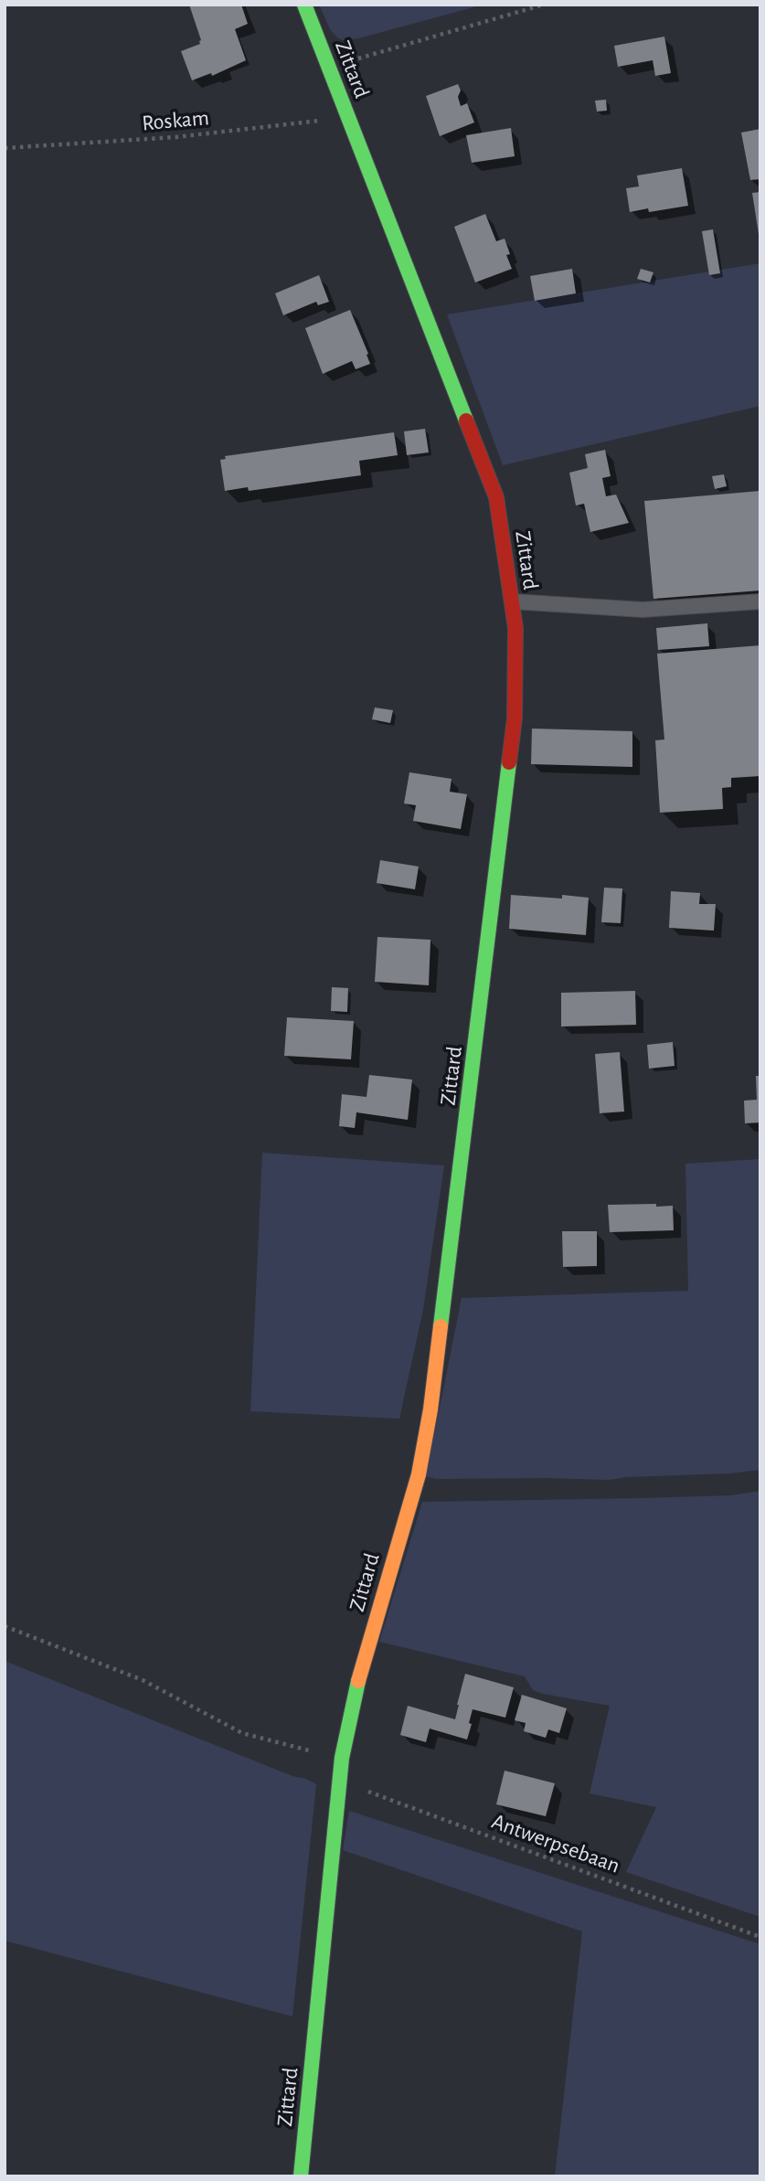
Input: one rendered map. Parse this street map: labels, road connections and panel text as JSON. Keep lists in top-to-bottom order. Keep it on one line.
{"streets":{"street":["Zittard"],"path":["Roskam","Antwerpsebaan"]},"crossings":[["Zittard","Roskam"],["Zittard","Antwerpsebaan"]]}
